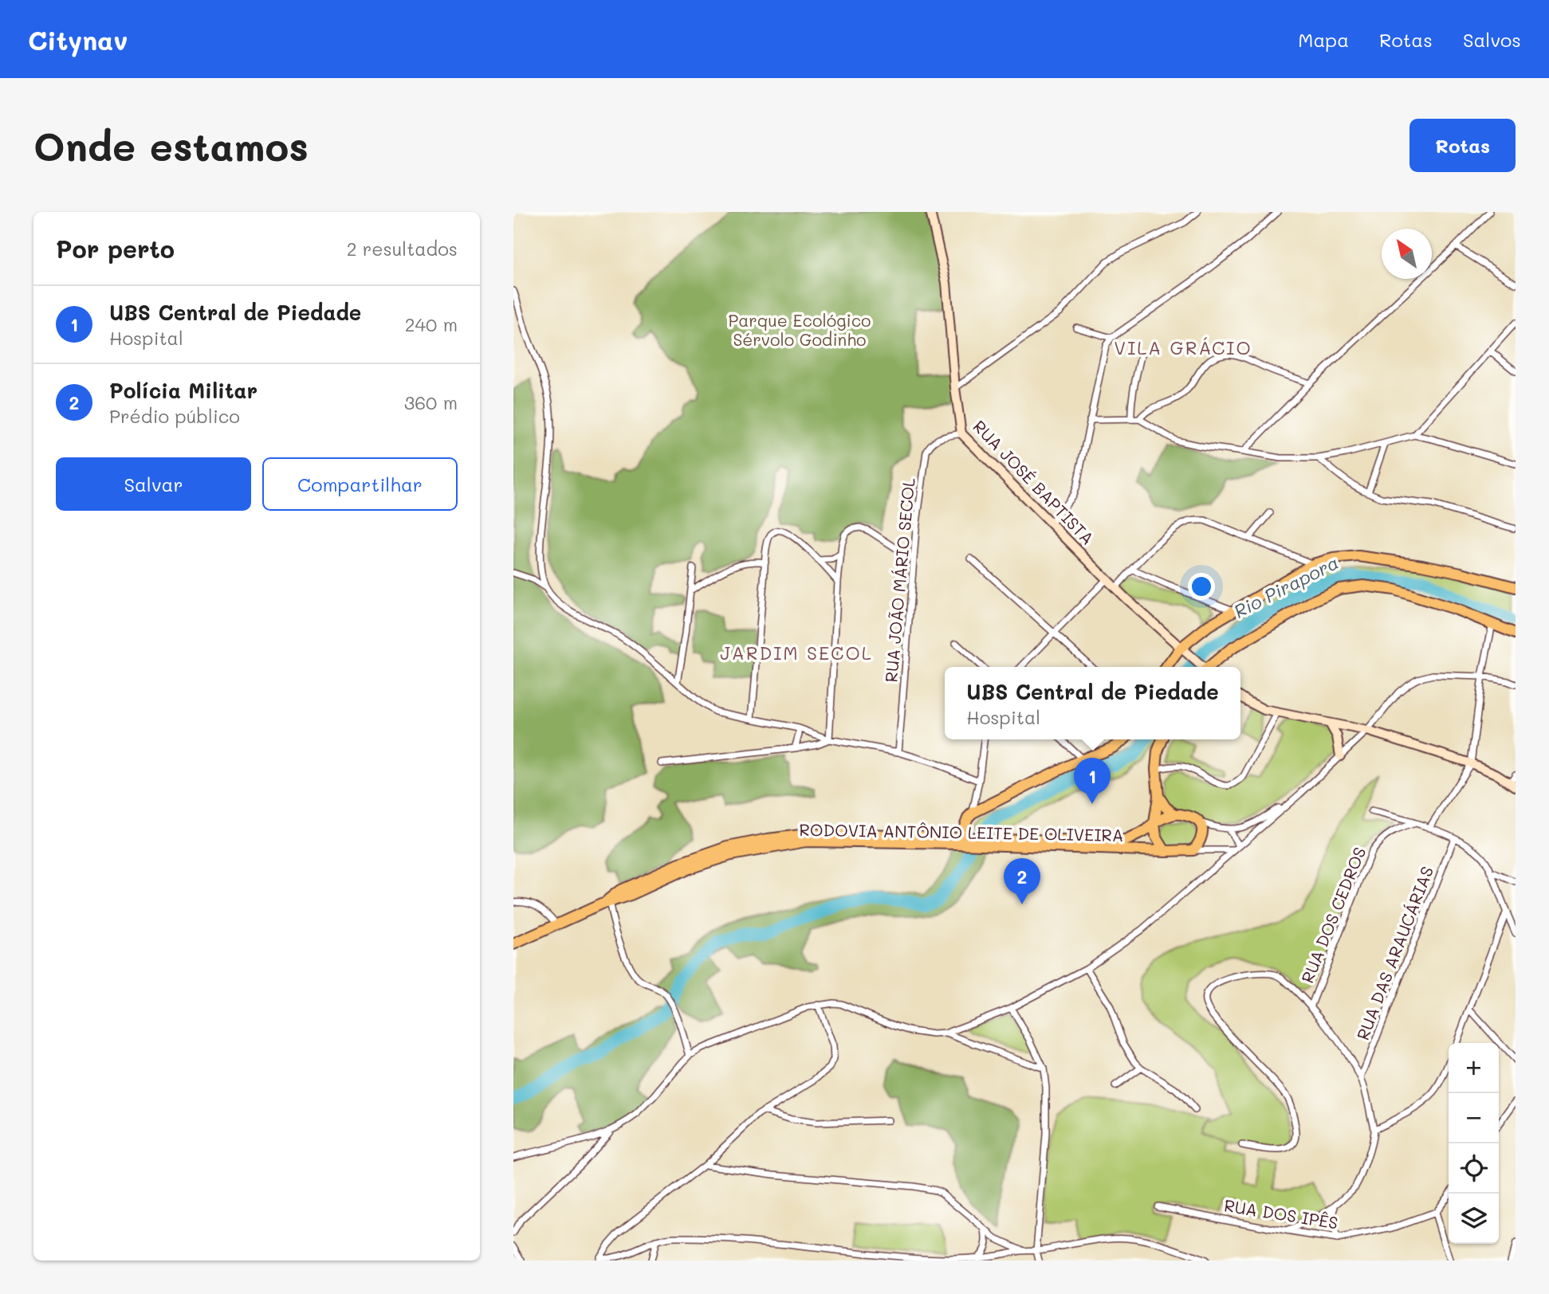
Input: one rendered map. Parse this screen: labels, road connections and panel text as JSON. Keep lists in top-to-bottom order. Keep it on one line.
{"streets":{"main road":["RODOVIA ANTÔNIO LEITE DE OLIVEIRA"],"street":["RUA JOSÉ BAPTISTA","RUA JOÃO MÁRIO SECOL","RUA DOS CEDROS","RUA DAS ARAUCÁRIAS","RUA DOS IPÊS"]},"crossings":[["RUA JOSÉ BAPTISTA","RUA JOÃO MÁRIO SECOL"]],"districts":["VILA GRÁCIO","JARDIM SECOL"],"water":["Rio Pirapora"],"parks":["Parque Ecológico Sérvolo Godinho"],"north":"top left","page":{"header":"Citynav","nav":["Mapa","Rotas","Salvos"],"buttons":["Rotas",["Salvar","Compartilhar"]],"title":"Onde estamos","heading":["Por perto","2 resultados"],"list":[{"mark":"1","name":"UBS Central de Piedade","note":"Hospital","value":"240 m"},{"mark":"2","name":"Polícia Militar","note":"Prédio público","value":"360 m"}],"popup":["UBS Central de Piedade","Hospital"],"pins":["1","2"],"map_buttons":["+","−"]}}
